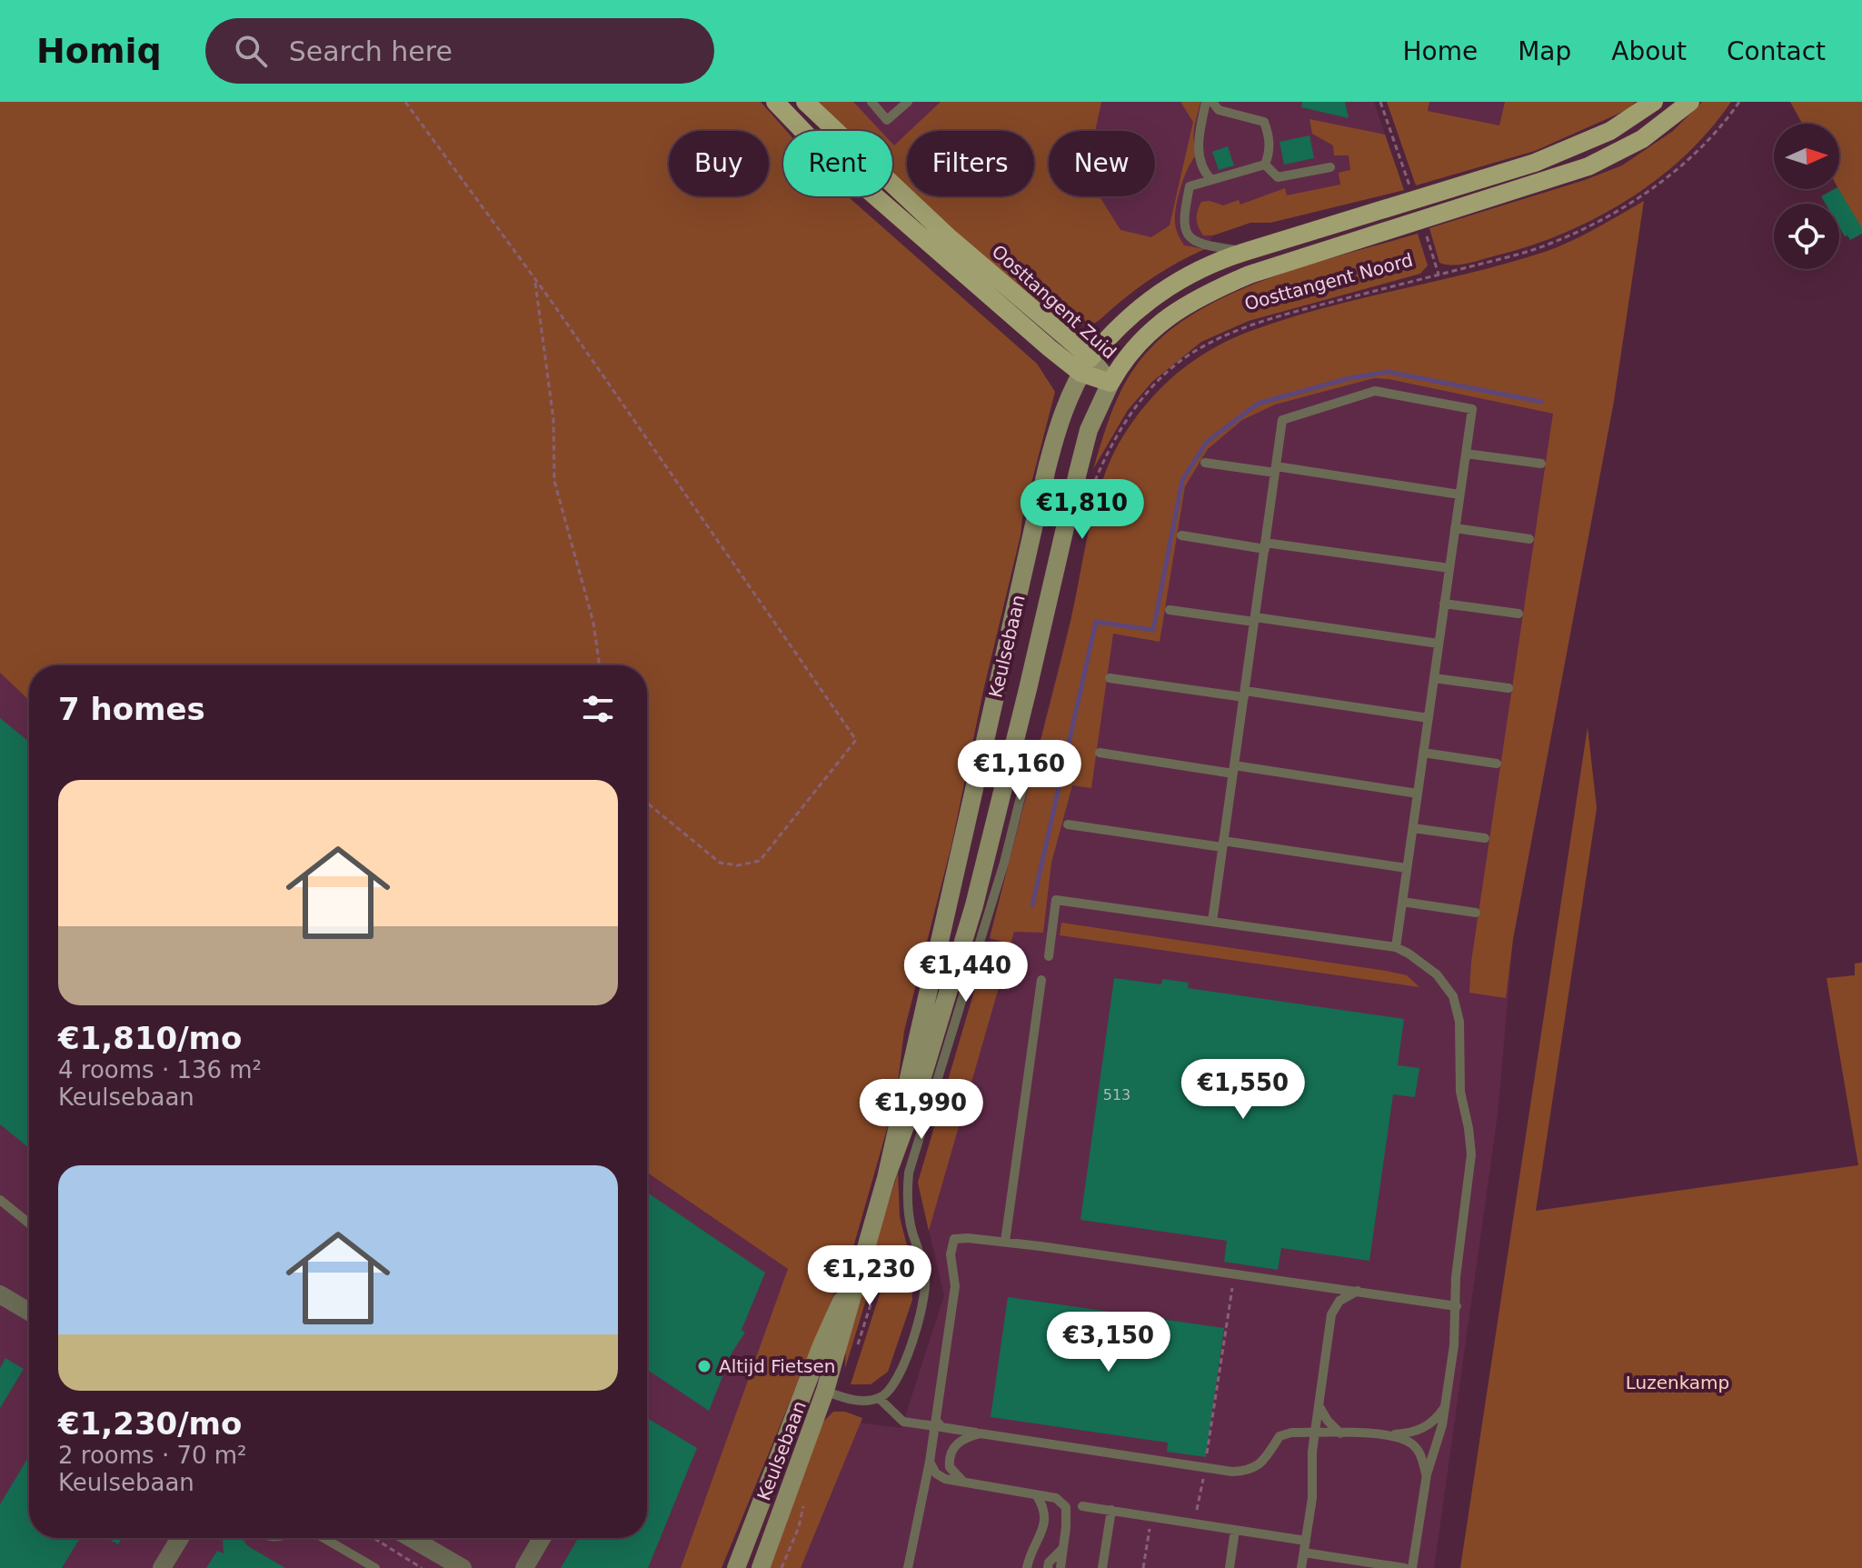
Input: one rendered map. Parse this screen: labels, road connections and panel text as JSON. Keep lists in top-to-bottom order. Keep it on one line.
{"streets":{"main road":["Oosttangent Noord","Oosttangent Zuid","Keulsebaan"]},"crossings":[["Oosttangent Noord","Oosttangent Zuid"],["Oosttangent Noord","Keulsebaan"],["Oosttangent Zuid","Keulsebaan"]],"parks":["Luzenkamp"],"places":["Altijd Fietsen"],"house_numbers":["513"],"north":"right","page":{"header":"Homiq","search":"Search here","nav":["Home","Map","About","Contact"],"chip":["Buy","Rent","Filters","New"],"price":["€1,810","€1,160","€1,440","€1,550","€1,990","€1,230","€3,150"],"heading":"7 homes","list":[{"name":"€1,810/mo","note":"4 rooms · 136 m² · Keulsebaan"},{"name":"€1,230/mo","note":"2 rooms · 70 m² · Keulsebaan"}]}}
